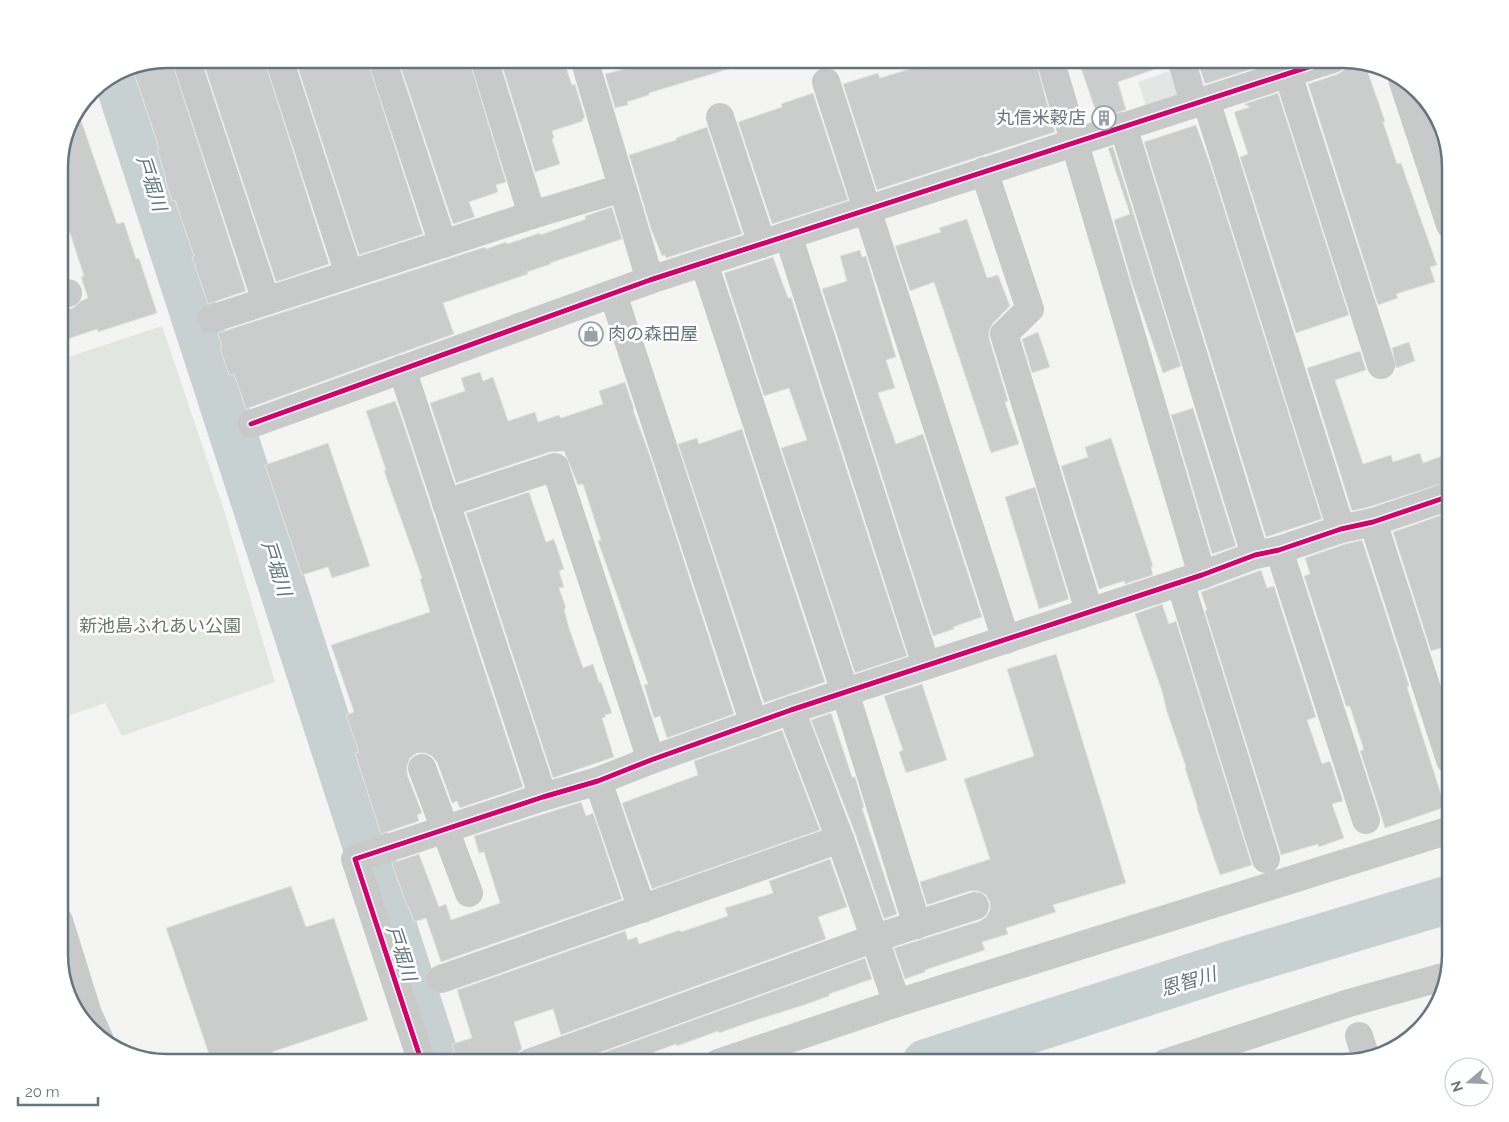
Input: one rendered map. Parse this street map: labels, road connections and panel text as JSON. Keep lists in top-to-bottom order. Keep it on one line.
{"water":["戸堀川","恩智川"],"parks":["新池島ふれあい公園"],"places":{"building":["丸信米穀店"],"shop":["肉の森田屋"]},"scale_bar":"20 m","north":"left"}
